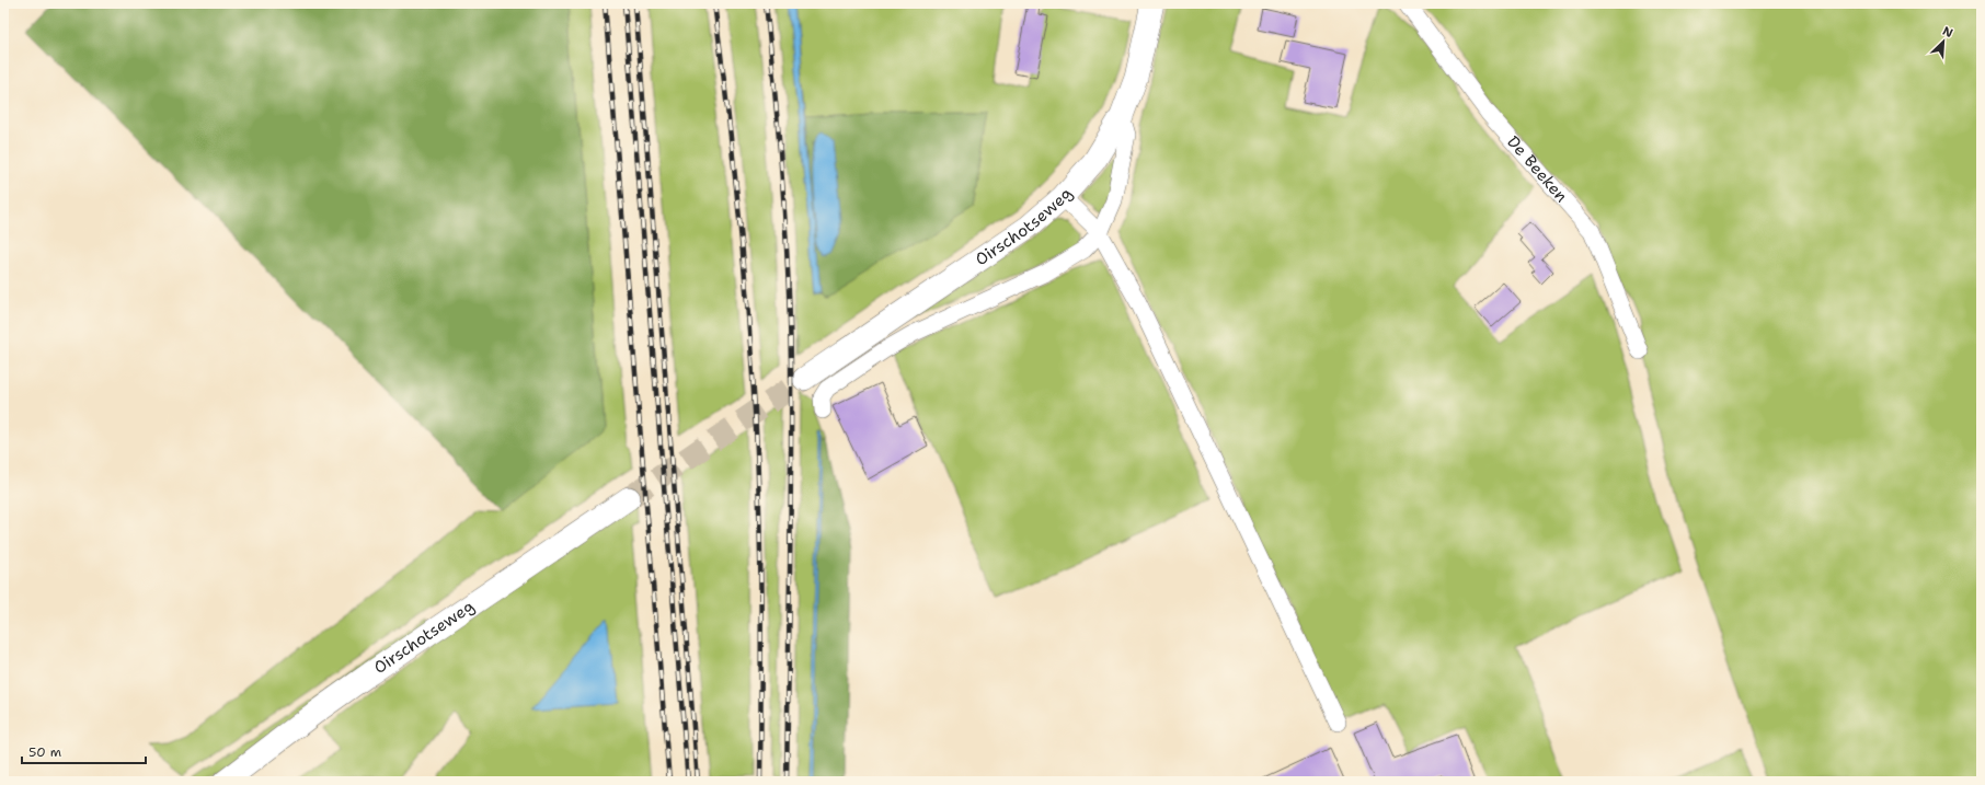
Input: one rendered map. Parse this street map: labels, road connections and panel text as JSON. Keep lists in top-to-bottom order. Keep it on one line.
{"streets":{"street":["De Beeken","Oirschotseweg"]},"scale_bar":"50 m","north":"top right"}
